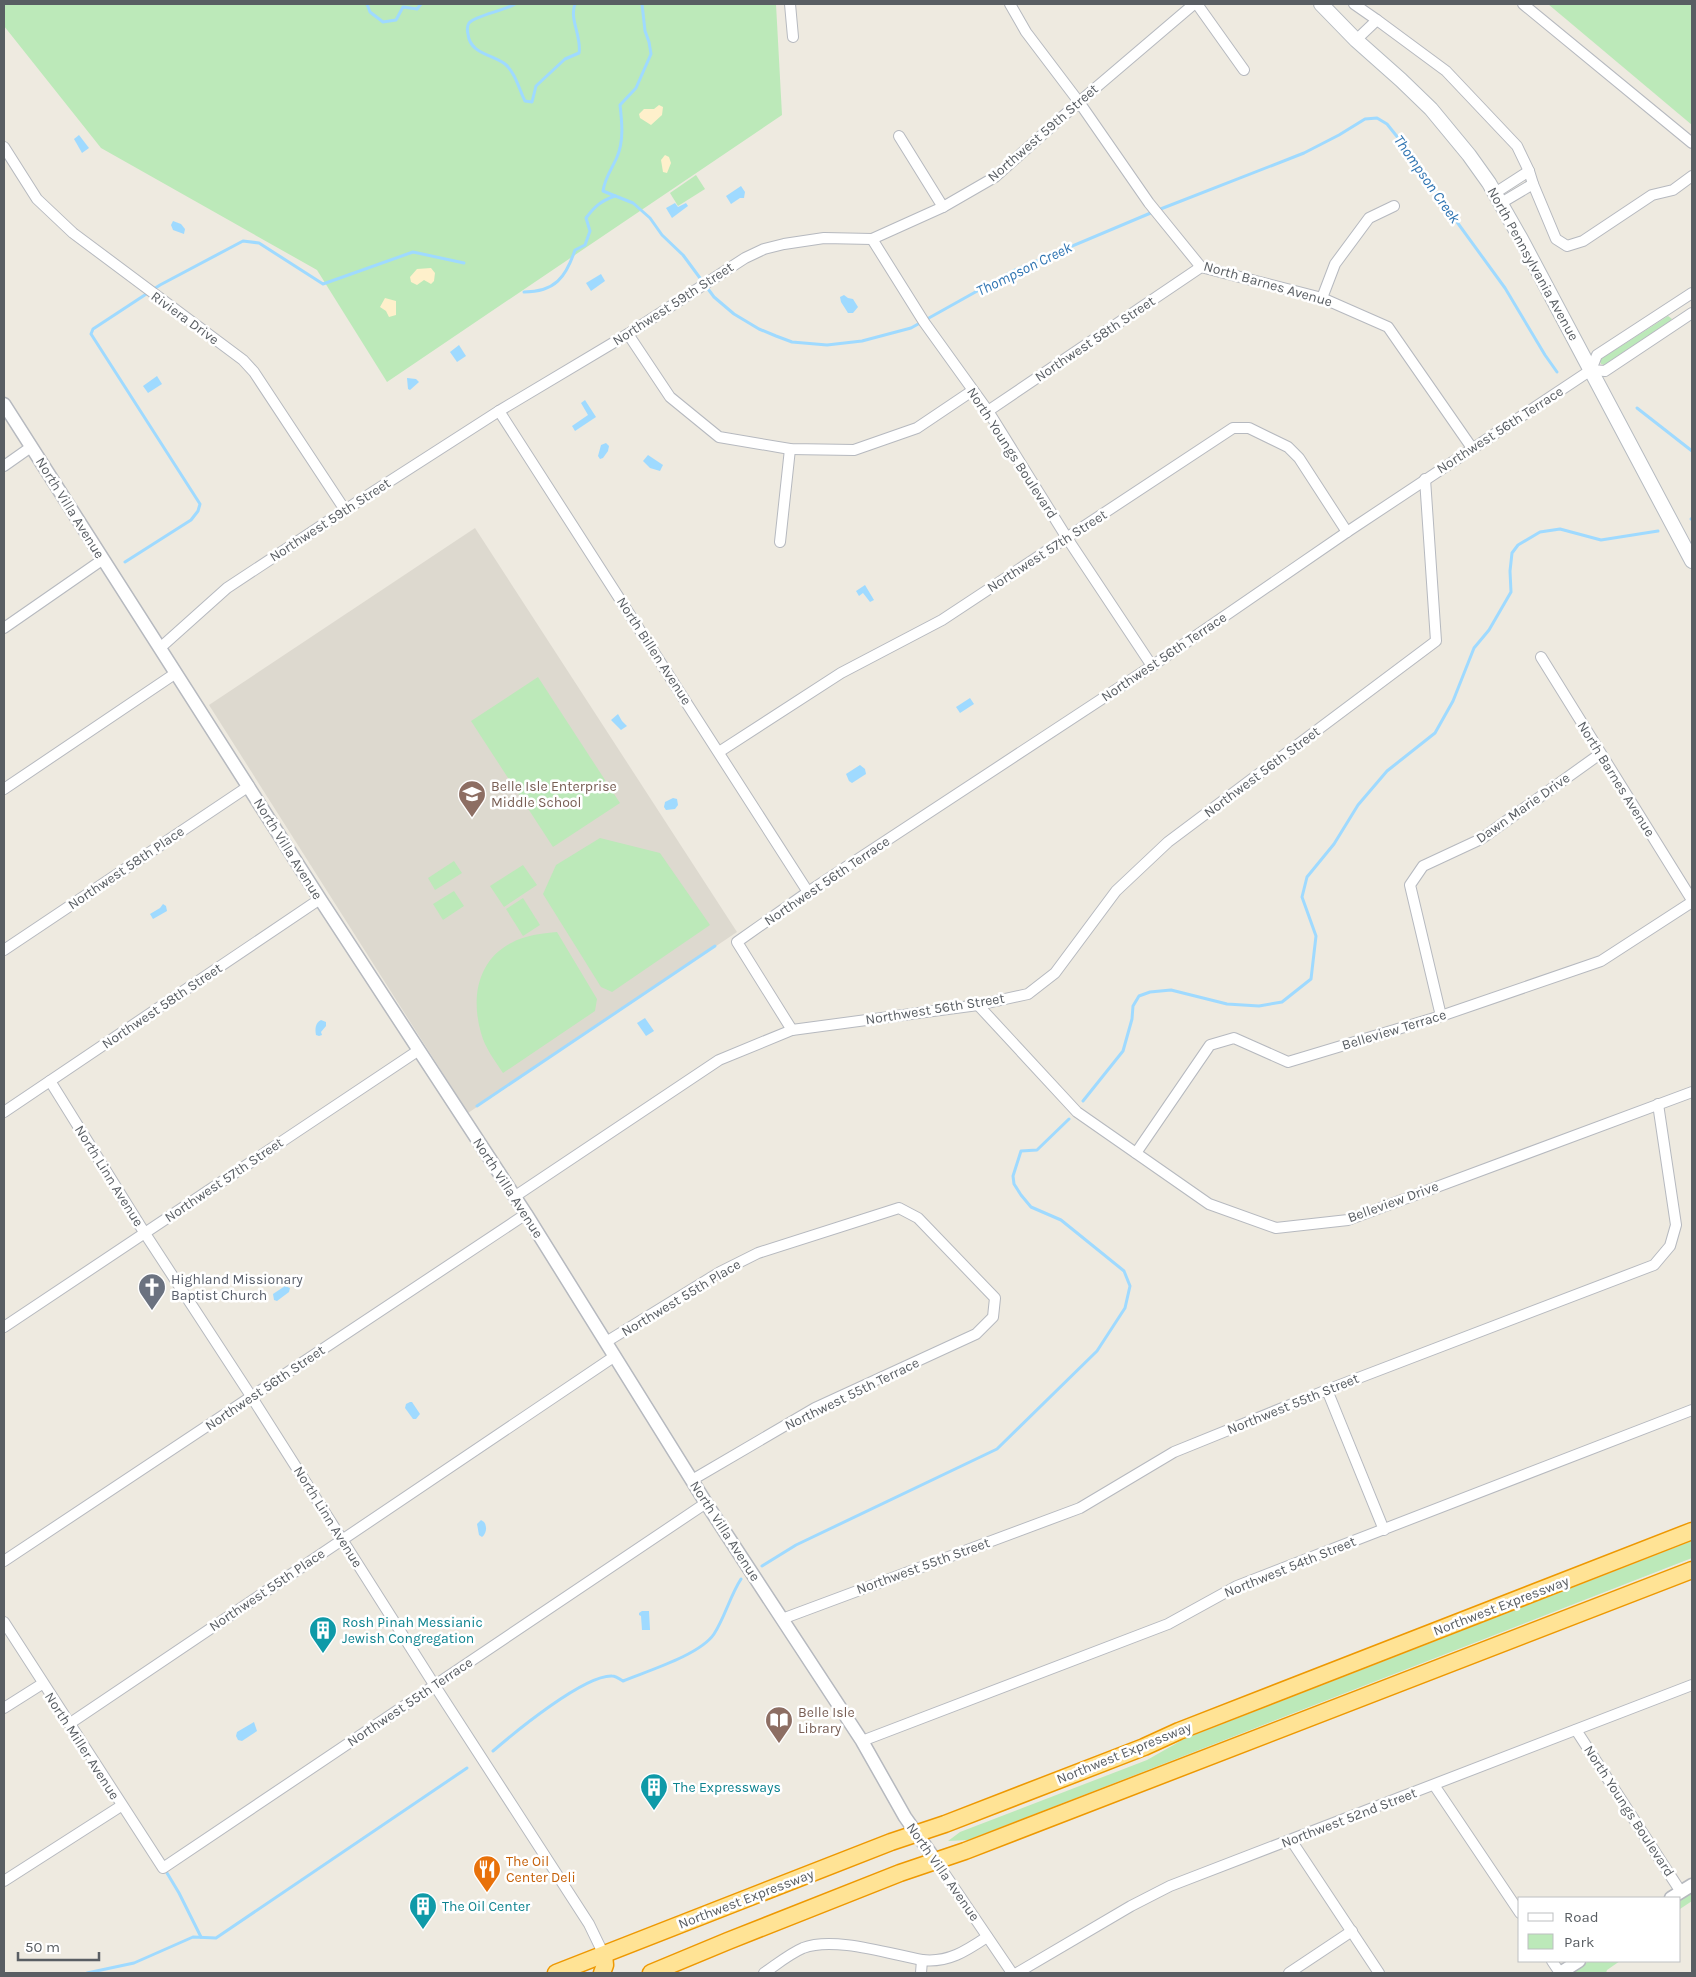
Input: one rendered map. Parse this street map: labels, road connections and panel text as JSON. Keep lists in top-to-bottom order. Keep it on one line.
{"streets":{"highway":["Northwest Expressway"],"main road":["North Pennsylvania Avenue"],"street":["Northwest 59th Street","North Barnes Avenue","Riviera Drive","Northwest 58th Street","Northwest 56th Terrace","North Youngs Boulevard","North Villa Avenue","Northwest 57th Street","North Billen Avenue","Northwest 56th Street","Dawn Marie Drive","Northwest 58th Place","Belleview Terrace","North Linn Avenue","Belleview Drive","Northwest 55th Place","Northwest 55th Terrace","Northwest 55th Street","Northwest 54th Street","North Miller Avenue","Northwest 52nd Street"]},"crossings":[["Northwest 59th Street","North Barnes Avenue"],["Northwest 59th Street","Riviera Drive"],["Northwest 59th Street","North Youngs Boulevard"],["Northwest 59th Street","North Villa Avenue"],["Northwest 59th Street","North Billen Avenue"],["North Pennsylvania Avenue","Northwest 56th Terrace"],["North Barnes Avenue","Northwest 58th Street"],["North Barnes Avenue","Northwest 56th Terrace"],["North Barnes Avenue","Dawn Marie Drive"],["North Barnes Avenue","Belleview Terrace"],["Northwest 58th Street","North Youngs Boulevard"],["Northwest 58th Street","North Villa Avenue"],["Northwest 58th Street","North Linn Avenue"],["Northwest 56th Terrace","North Youngs Boulevard"],["Northwest 56th Terrace","Northwest 57th Street"],["Northwest 56th Terrace","North Billen Avenue"],["Northwest 56th Terrace","Northwest 56th Street"],["North Youngs Boulevard","Northwest 57th Street"],["North Youngs Boulevard","Northwest 52nd Street"],["North Villa Avenue","Northwest 57th Street"],["North Villa Avenue","Northwest 56th Street"],["North Villa Avenue","Northwest 58th Place"],["North Villa Avenue","Northwest 55th Place"],["North Villa Avenue","Northwest 55th Terrace"],["North Villa Avenue","Northwest 55th Street"],["North Villa Avenue","Northwest 54th Street"],["North Villa Avenue","Northwest Expressway"],["Northwest 57th Street","North Billen Avenue"],["Northwest 57th Street","North Linn Avenue"],["Northwest 56th Street","North Linn Avenue"],["Northwest 56th Street","Belleview Drive"],["Dawn Marie Drive","Belleview Terrace"],["Belleview Terrace","Belleview Drive"],["North Linn Avenue","Northwest 55th Place"],["North Linn Avenue","Northwest 55th Terrace"],["North Linn Avenue","Northwest Expressway"],["Belleview Drive","Northwest 55th Street"],["Northwest 55th Place","Northwest 55th Terrace"],["Northwest 55th Place","North Miller Avenue"],["Northwest 55th Terrace","North Miller Avenue"]],"water":["Thompson Creek"],"places":{"school or university":["Belle Isle Enterprise Middle School"],"church":["Highland Missionary Baptist Church"],"building":["Rosh Pinah Messianic Jewish Congregation","The Expressways","The Oil Center"],"library":["Belle Isle Library"],"restaurant":["The Oil Center Deli"]},"legend":["Road","Park"],"scale_bar":"50 m"}
